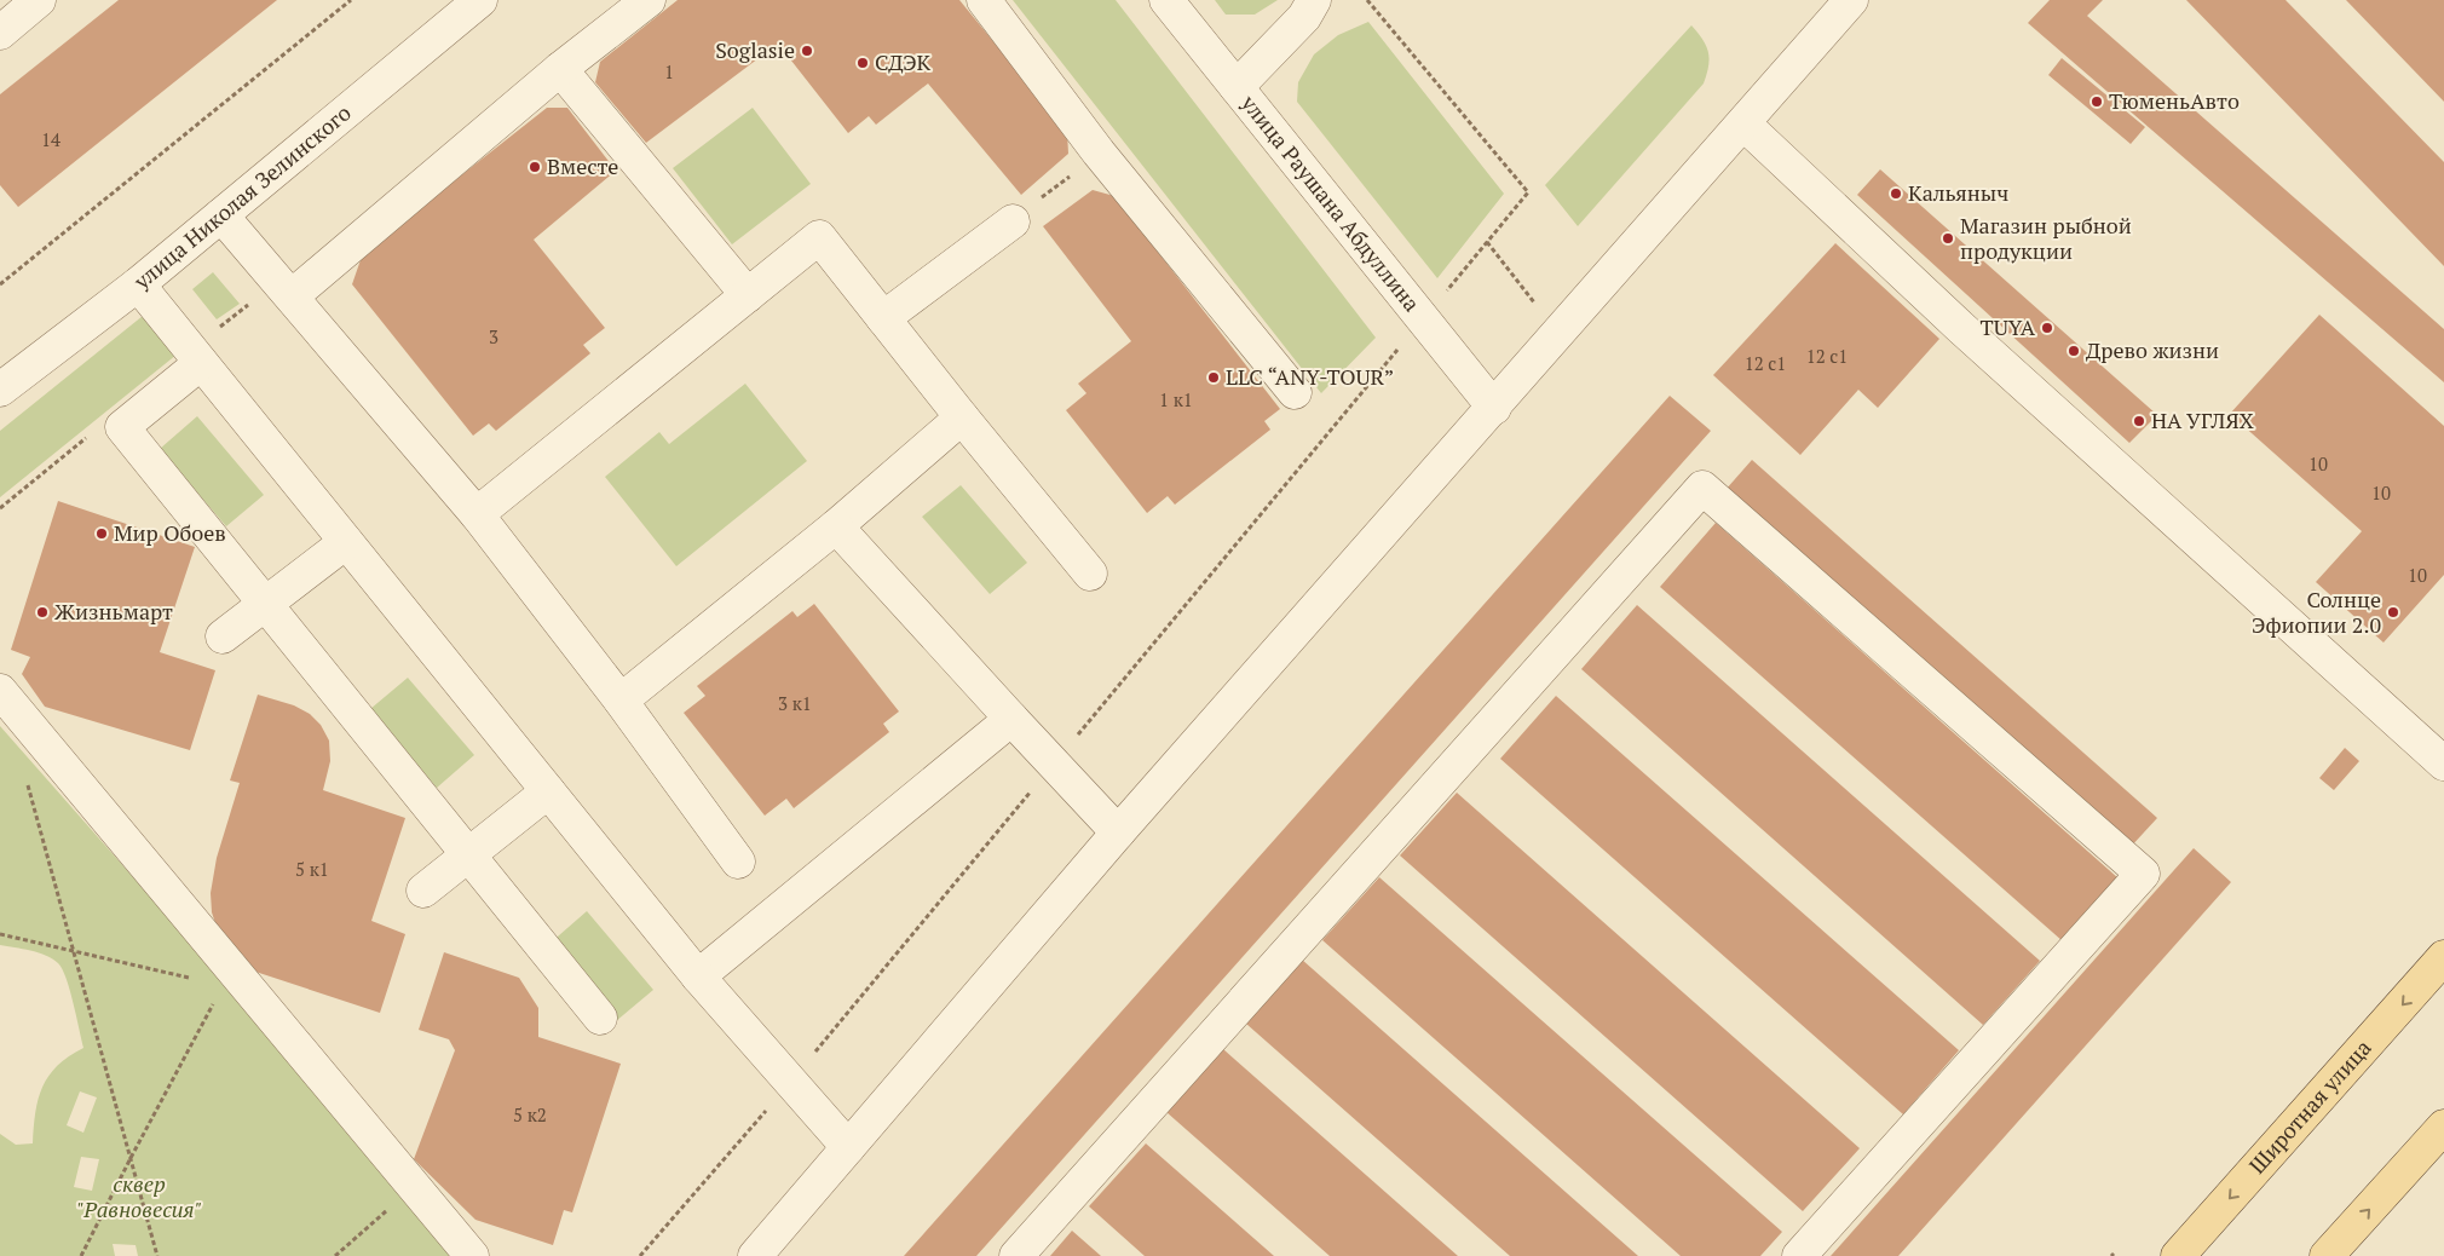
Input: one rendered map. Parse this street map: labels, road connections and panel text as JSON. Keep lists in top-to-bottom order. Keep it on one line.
{"streets":{"main road":["Широтная улица"],"street":["улица Николая Зелинского","улица Раушана Абдуллина"]},"parks":["сквер \"Равновесия\""],"places":["Soglasie","СДЭК","ТюменьАвто","Вместе","Кальяныч","Магазин рыбной продукции","TUYA","Древо жизни","LLC “ANY-TOUR”","НА УГЛЯХ","Мир Обоев","Жизньмарт","Солнце Эфиопии 2.0"],"house_numbers":["1","14","3","12 с1","12 с1","1 к1","10","10","10","3 к1","5 к1","5 к2"]}
